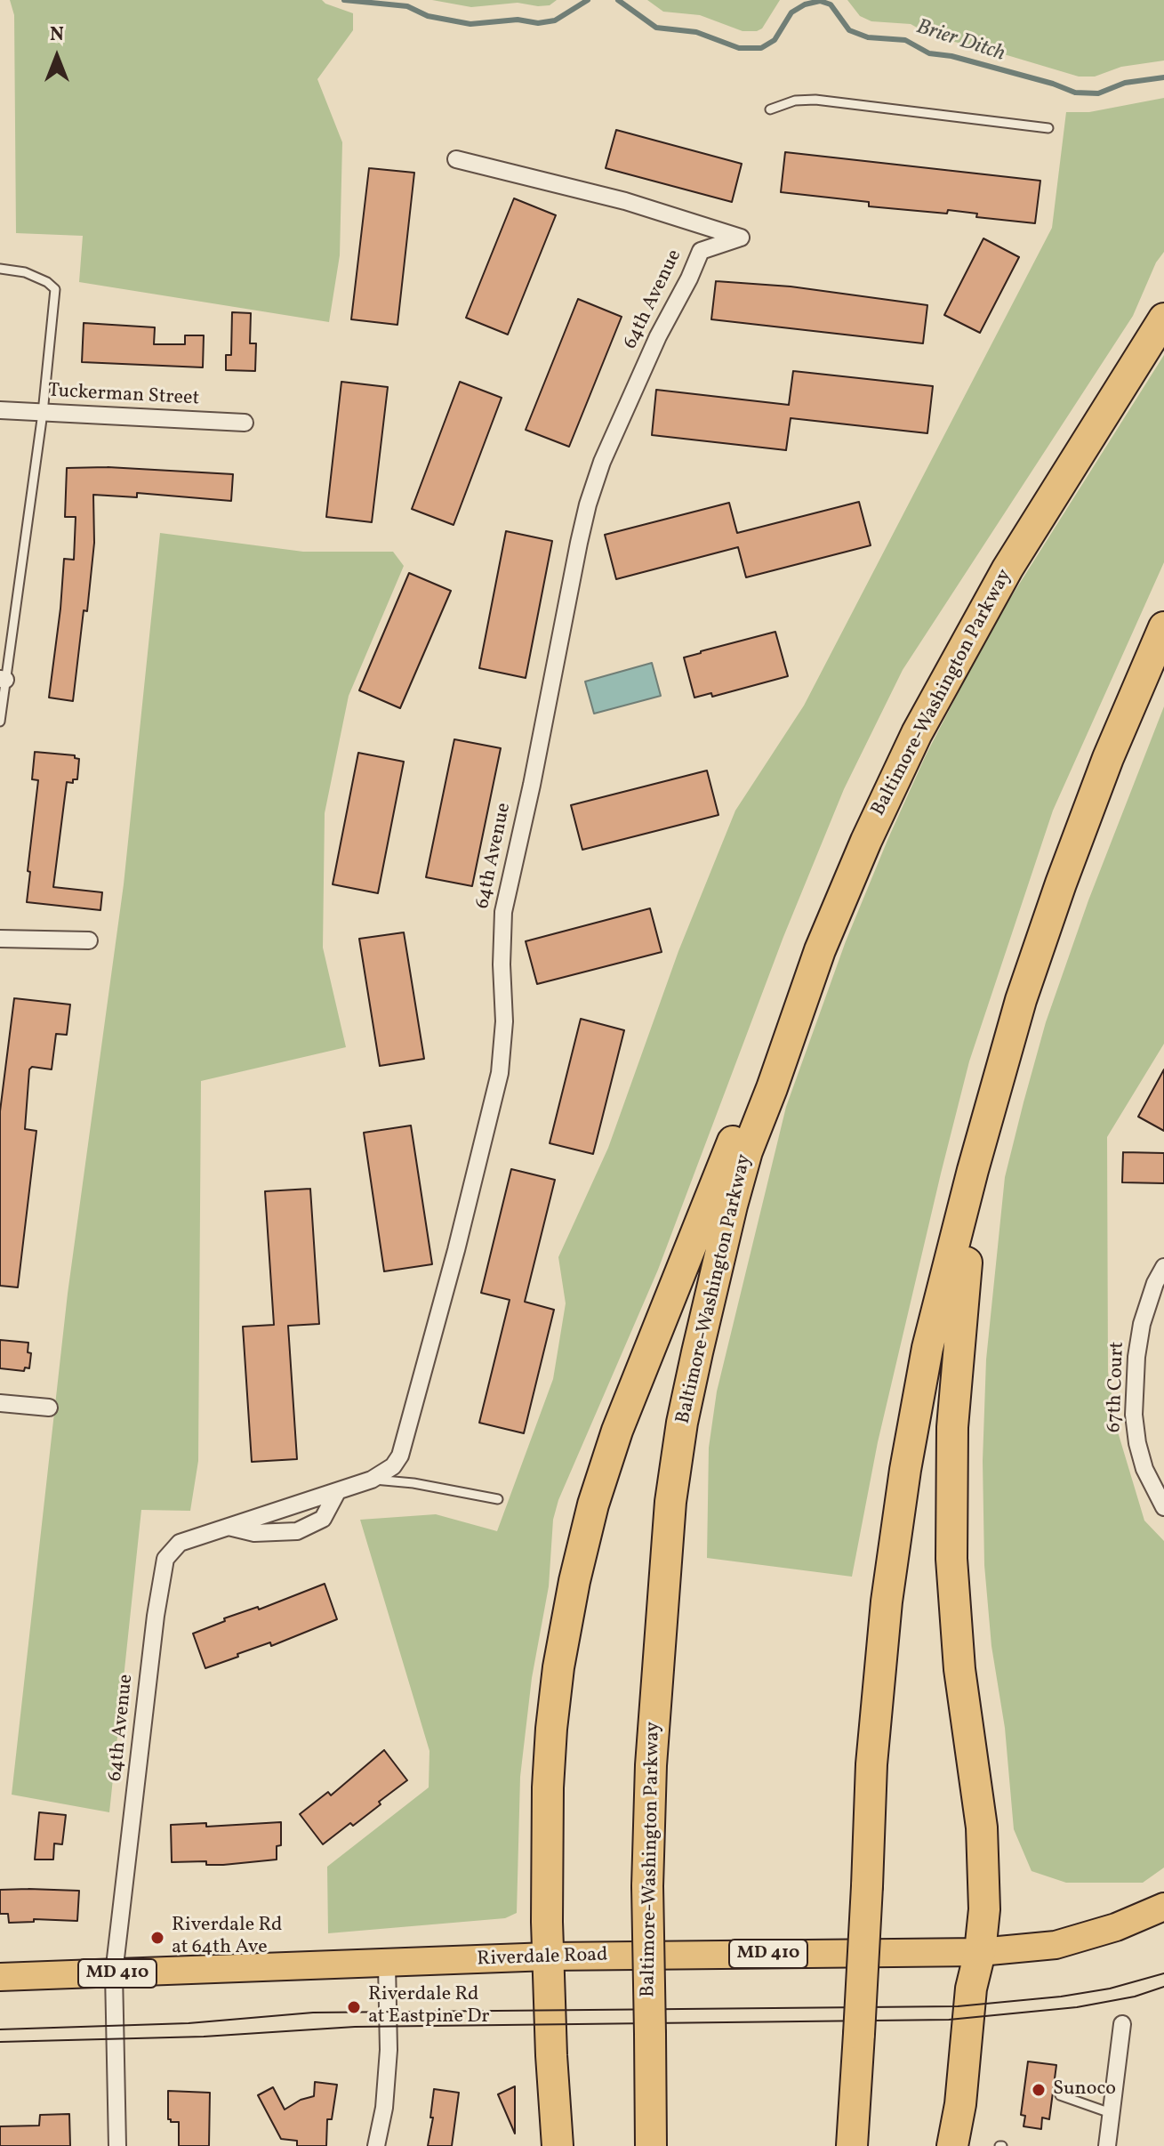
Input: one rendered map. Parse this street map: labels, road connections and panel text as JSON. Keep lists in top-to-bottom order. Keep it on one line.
{"streets":{"highway":["Baltimore-Washington Parkway"],"main road":["MD 410","Riverdale Road"],"street":["64th Avenue","Tuckerman Street","67th Court"]},"crossings":[["64th Avenue","Riverdale Road"]],"water":["Brier Ditch"],"places":["Riverdale Rd at 64th Ave","Riverdale Rd at Eastpine Dr","Sunoco"],"north":"top"}
